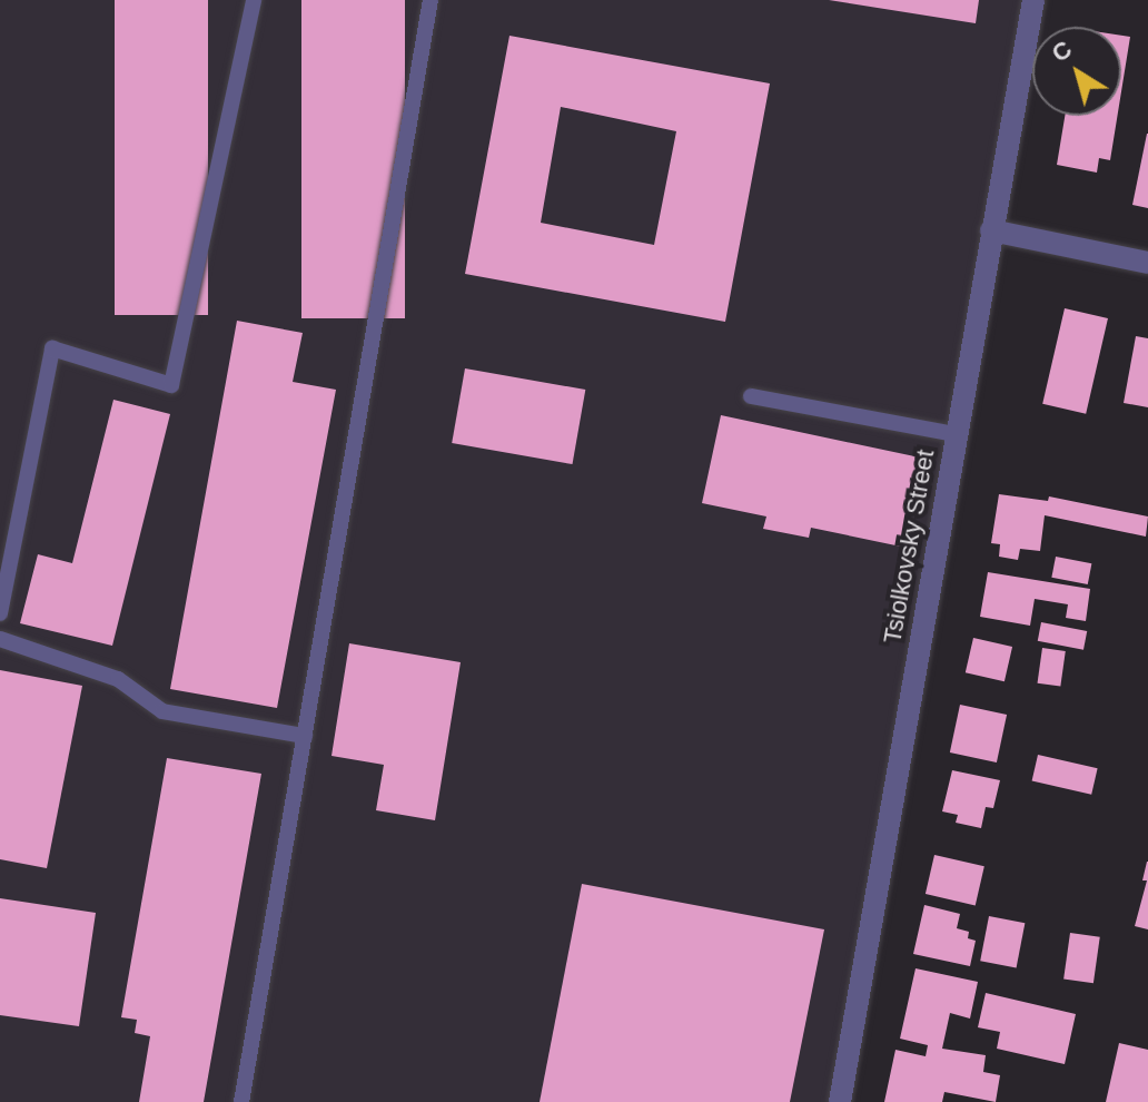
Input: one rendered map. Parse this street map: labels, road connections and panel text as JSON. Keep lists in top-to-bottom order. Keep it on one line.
{"streets":{"street":["Tsiolkovsky Street"]},"north":"top left"}
